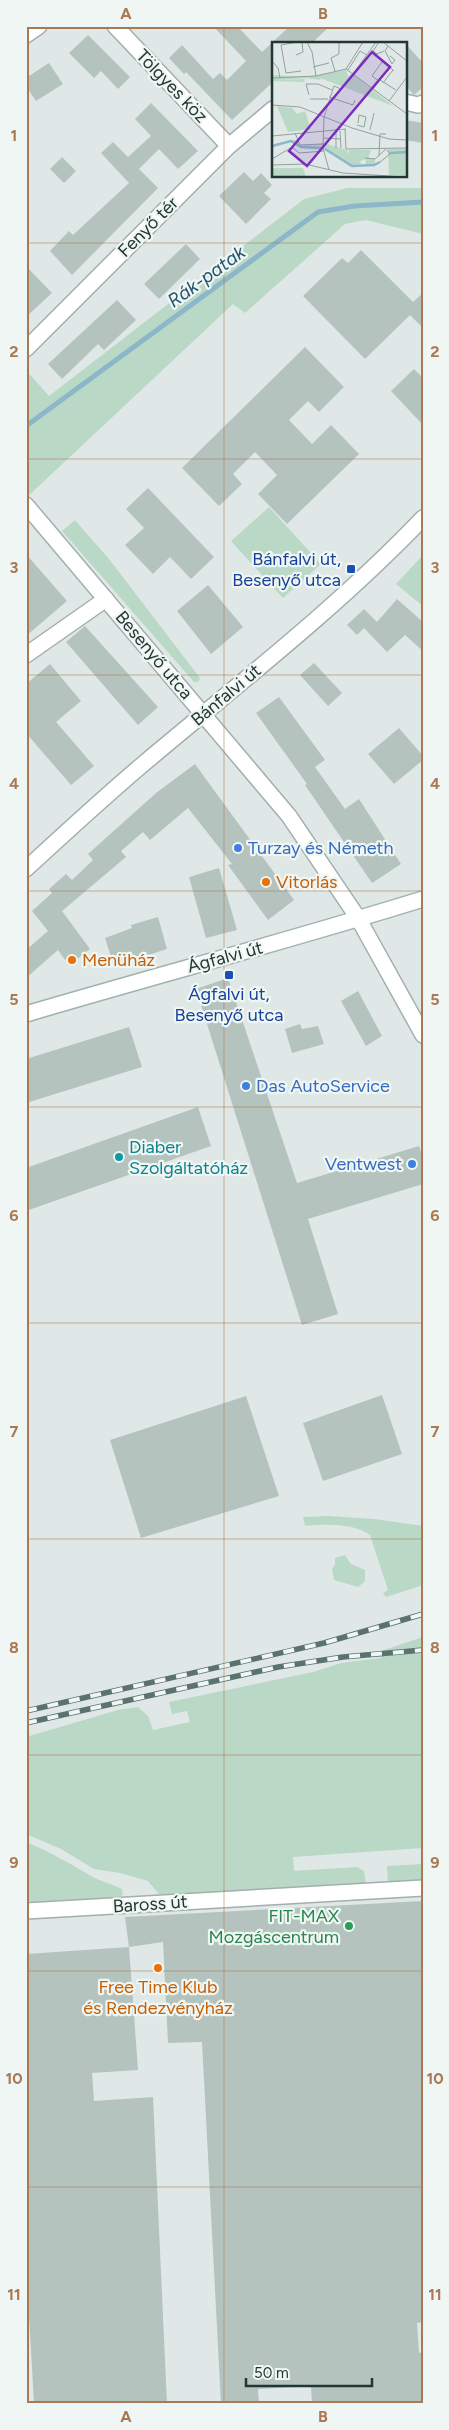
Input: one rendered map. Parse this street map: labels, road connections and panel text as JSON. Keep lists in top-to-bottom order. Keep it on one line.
{"streets":{"street":["Tölgyes köz","Fenyő tér","Besenyő utca","Bánfalvi út","Ágfalvi út","Baross út"]},"crossings":[["Tölgyes köz","Fenyő tér"],["Besenyő utca","Bánfalvi út"],["Besenyő utca","Ágfalvi út"]],"water":["Rák-patak"],"places":{"transit":["Bánfalvi út, Besenyő utca","Ágfalvi út, Besenyő utca"],"other":["Turzay és Németh","Vitorlás","Menüház","Das AutoService","Diaber Szolgáltatóház","Ventwest","FIT-MAX Mozgáscentrum","Free Time Klub és Rendezvényház"]},"scale_bar":"50 m","grid":{"columns":["A","B"],"rows":["1","2","3","4","5","6","7","8","9","10","11"]}}
